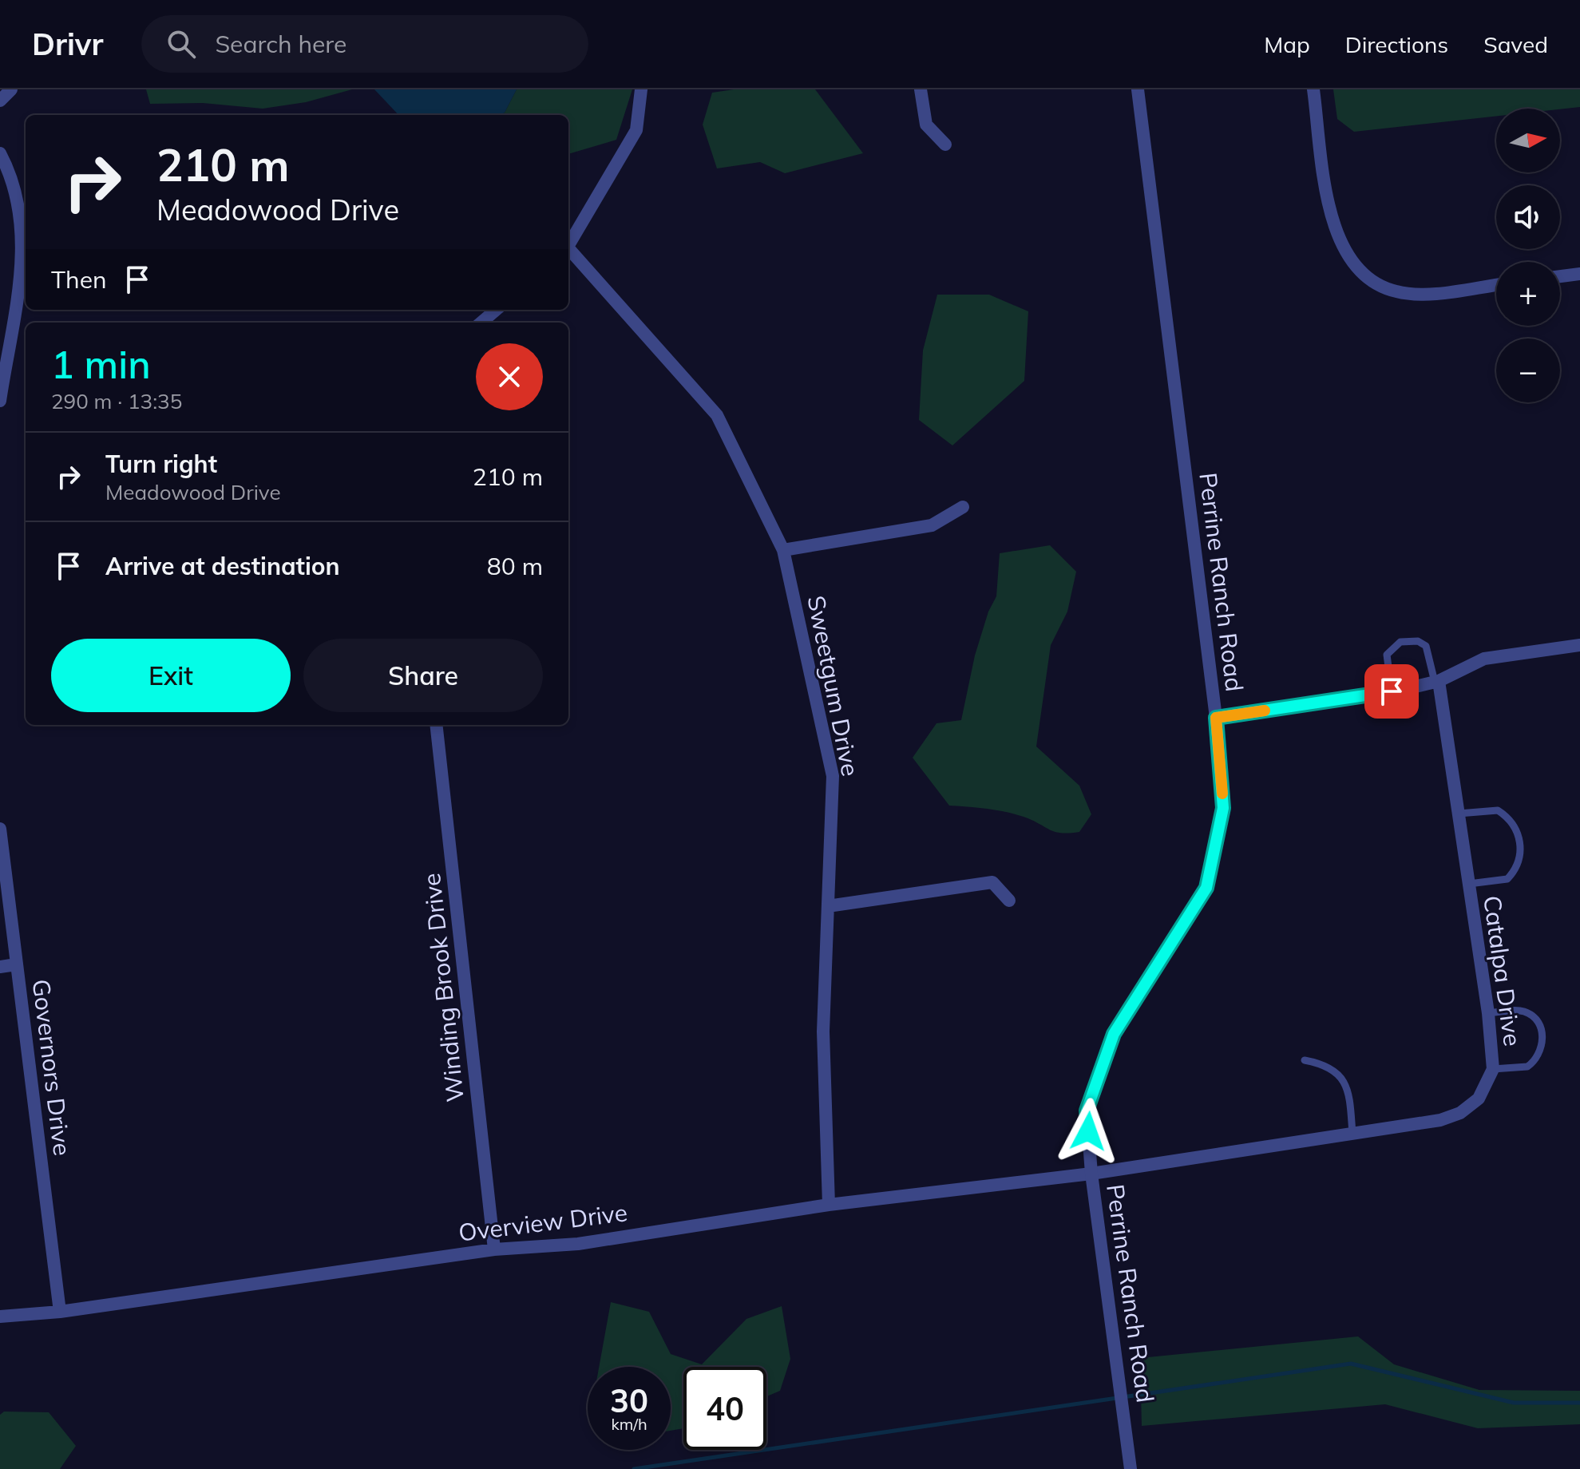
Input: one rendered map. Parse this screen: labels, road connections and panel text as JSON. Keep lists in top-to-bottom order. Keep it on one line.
{"streets":{"street":["Perrine Ranch Road","Sweetgum Drive","Catalpa Drive","Winding Brook Drive","Governors Drive","Overview Drive"]},"crossings":[["Perrine Ranch Road","Catalpa Drive"],["Perrine Ranch Road","Overview Drive"],["Sweetgum Drive","Overview Drive"],["Catalpa Drive","Overview Drive"],["Winding Brook Drive","Overview Drive"],["Governors Drive","Overview Drive"]],"north":"right","page":{"header":"Drivr","search":"Search here","nav":["Map","Directions","Saved"],"map_buttons":["+","−"],"turn":["210 m","Meadowood Drive"],"then":"Then","heading":["1 min","290 m · 13:35"],"list":[{"name":"Turn right","note":"Meadowood Drive","value":"210 m"},{"name":"Arrive at destination","value":"80 m"}],"buttons":["Exit","Share"],"speed":"30 km/h","limit":"40"}}
